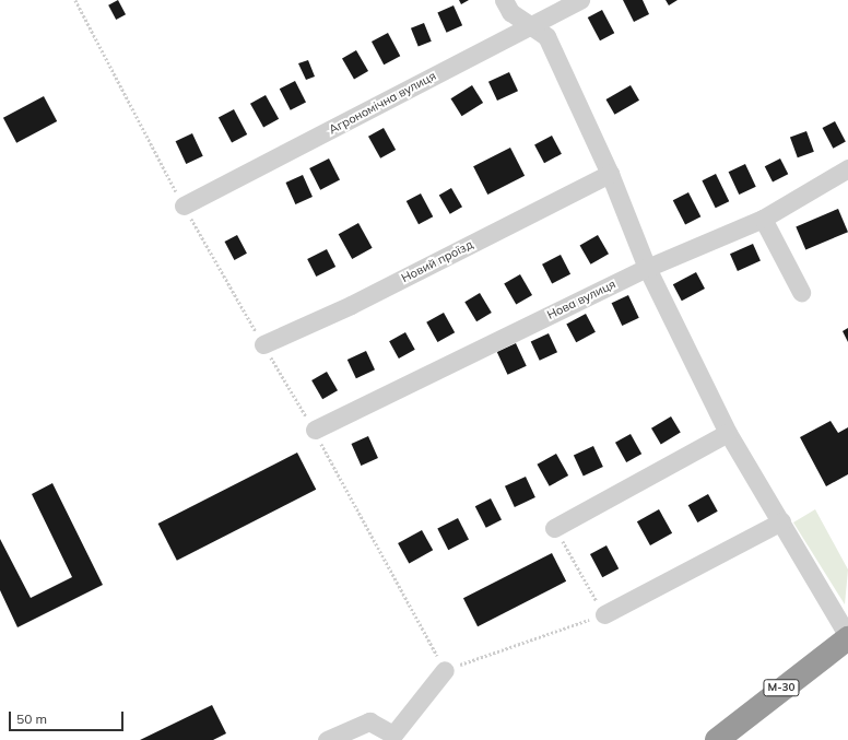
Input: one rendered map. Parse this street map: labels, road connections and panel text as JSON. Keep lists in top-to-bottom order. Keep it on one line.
{"streets":{"highway":["М-30"],"street":["Агрономічна вулиця","Новий проїзд","Нова вулиця"]},"scale_bar":"50 m"}
